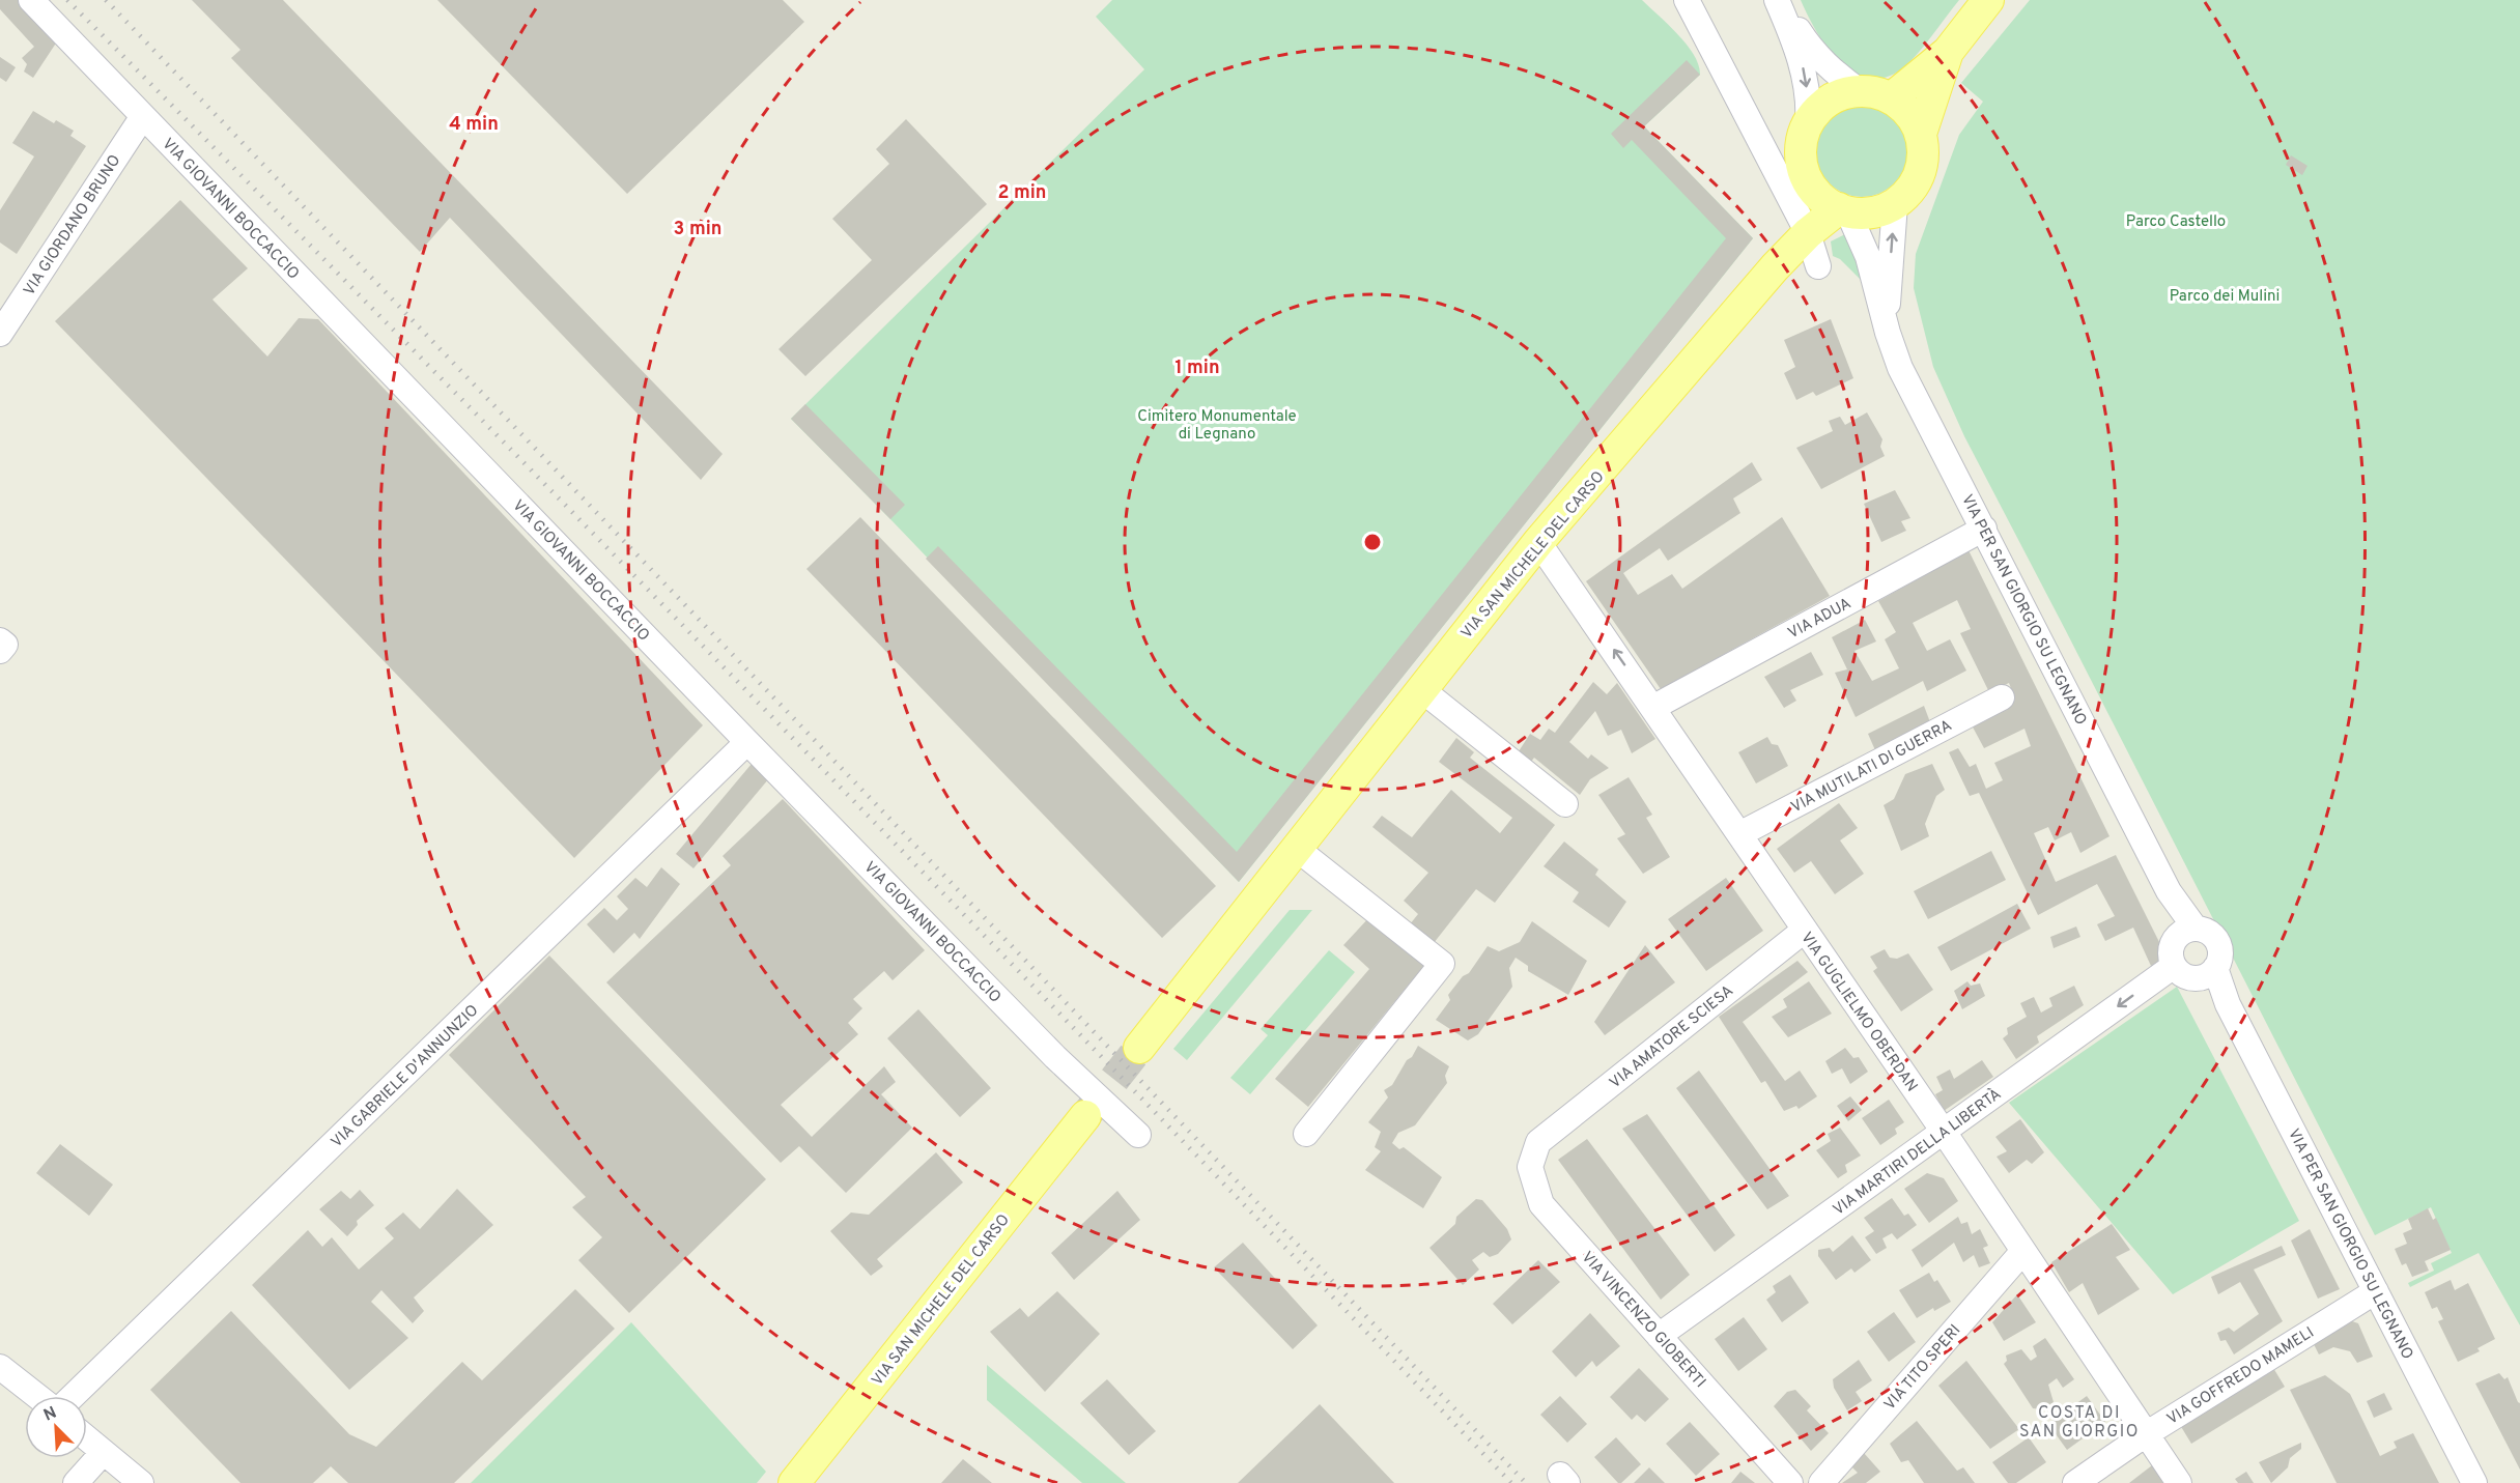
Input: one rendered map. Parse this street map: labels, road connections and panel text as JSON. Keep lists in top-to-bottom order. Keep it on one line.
{"streets":{"main road":["VIA SAN MICHELE DEL CARSO"],"street":["VIA GIOVANNI BOCCACCIO","VIA GIORDANO BRUNO","VIA PER SAN GIORGIO SU LEGNANO","VIA ADUA","VIA MUTILATI DI GUERRA","VIA GUGLIELMO OBERDAN","VIA AMATORE SCIESA","VIA GABRIELE D'ANNUNZIO","VIA MARTIRI DELLA LIBERTÀ","VIA VINCENZO GIOBERTI","VIA TITO SPERI","VIA GOFFREDO MAMELI"]},"crossings":[["VIA GIOVANNI BOCCACCIO","VIA GIORDANO BRUNO"],["VIA GIOVANNI BOCCACCIO","VIA GABRIELE D'ANNUNZIO"],["VIA SAN MICHELE DEL CARSO","VIA PER SAN GIORGIO SU LEGNANO"],["VIA SAN MICHELE DEL CARSO","VIA GUGLIELMO OBERDAN"],["VIA PER SAN GIORGIO SU LEGNANO","VIA ADUA"],["VIA PER SAN GIORGIO SU LEGNANO","VIA MARTIRI DELLA LIBERTÀ"],["VIA PER SAN GIORGIO SU LEGNANO","VIA GOFFREDO MAMELI"],["VIA ADUA","VIA GUGLIELMO OBERDAN"],["VIA MUTILATI DI GUERRA","VIA GUGLIELMO OBERDAN"],["VIA GUGLIELMO OBERDAN","VIA AMATORE SCIESA"],["VIA GUGLIELMO OBERDAN","VIA MARTIRI DELLA LIBERTÀ"],["VIA GUGLIELMO OBERDAN","VIA TITO SPERI"],["VIA GUGLIELMO OBERDAN","VIA GOFFREDO MAMELI"],["VIA AMATORE SCIESA","VIA VINCENZO GIOBERTI"],["VIA MARTIRI DELLA LIBERTÀ","VIA VINCENZO GIOBERTI"]],"one_way":["VIA MARTIRI DELLA LIBERTÀ"],"districts":["COSTA DI SAN GIORGIO"],"parks":["Parco Castello","Parco dei Mulini","Cimitero Monumentale di Legnano"],"north":"top left","rings":["4 min","2 min","3 min","1 min"]}
